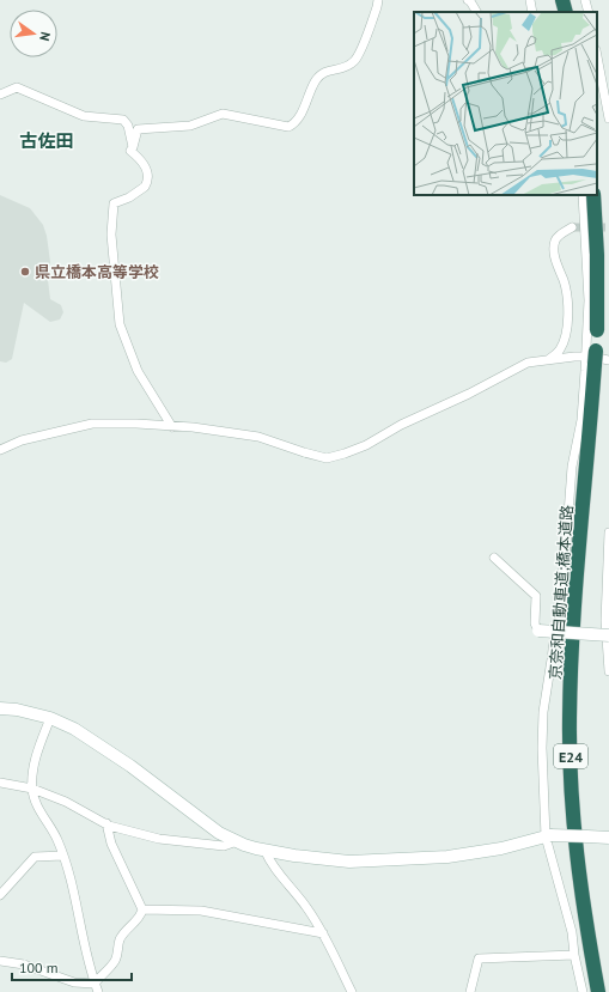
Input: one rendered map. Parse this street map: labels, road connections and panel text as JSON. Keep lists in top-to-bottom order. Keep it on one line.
{"streets":{"highway":["京奈和自動車道;橋本道路","E24"]},"districts":["古佐田"],"places":["県立橋本高等学校"],"scale_bar":"100 m","north":"right"}
